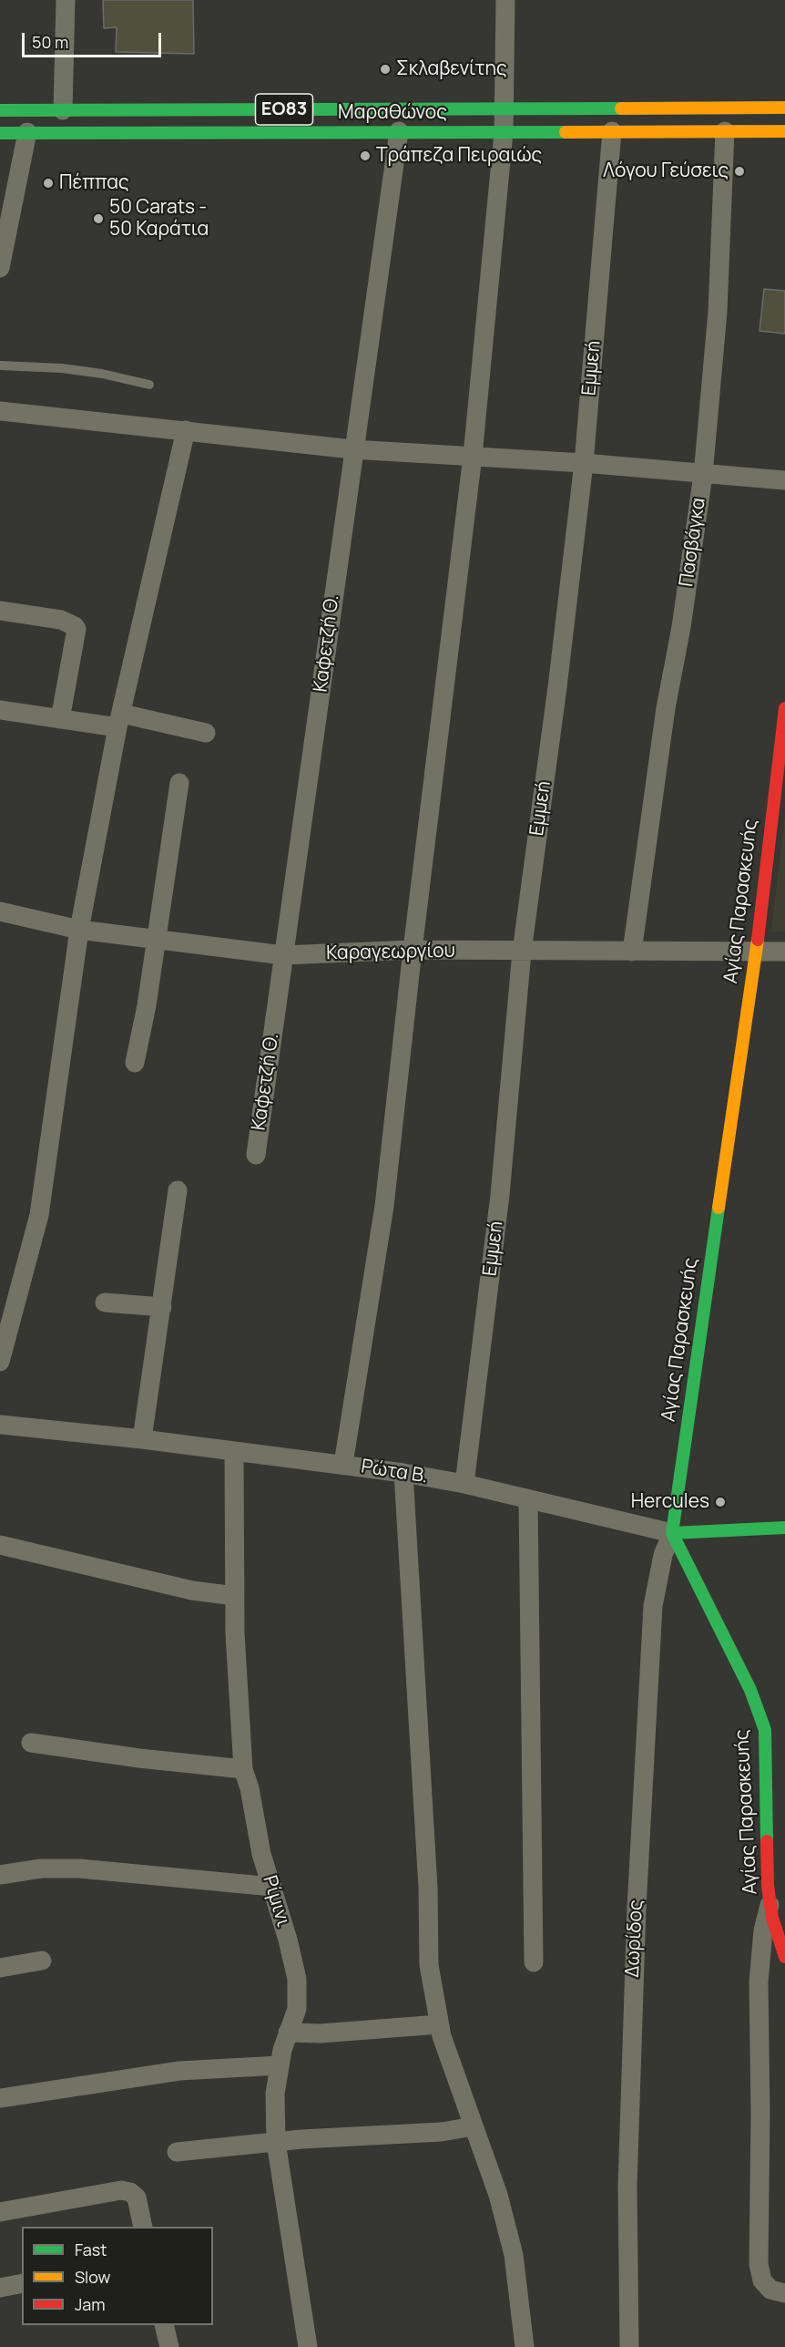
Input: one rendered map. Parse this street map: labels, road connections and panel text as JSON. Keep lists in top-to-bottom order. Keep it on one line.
{"streets":{"main road":["ΕΟ83","Μαραθώνος","Αγίας Παρασκευής","Ρώτα Β."],"street":["Εμμεή","Πασβάγκα","Καφετζή Θ.","Καραγεωργίου","Ρίμινι","Δωρίδος"]},"crossings":[["Μαραθώνος","Εμμεή"],["Μαραθώνος","Πασβάγκα"],["Μαραθώνος","Καφετζή Θ."],["Εμμεή","Καραγεωργίου"],["Εμμεή","Ρώτα Β."],["Πασβάγκα","Καραγεωργίου"],["Καφετζή Θ.","Καραγεωργίου"],["Αγίας Παρασκευής","Καραγεωργίου"],["Αγίας Παρασκευής","Ρώτα Β."],["Αγίας Παρασκευής","Δωρίδος"],["Ρώτα Β.","Ρίμινι"],["Ρώτα Β.","Δωρίδος"]],"places":["Σκλαβενίτης","Τράπεζα Πειραιώς","Λόγου Γεύσεις","Πέππας","50 Carats - 50 Καράτια","Hercules"],"legend":["Fast","Slow","Jam"],"scale_bar":"50 m"}
